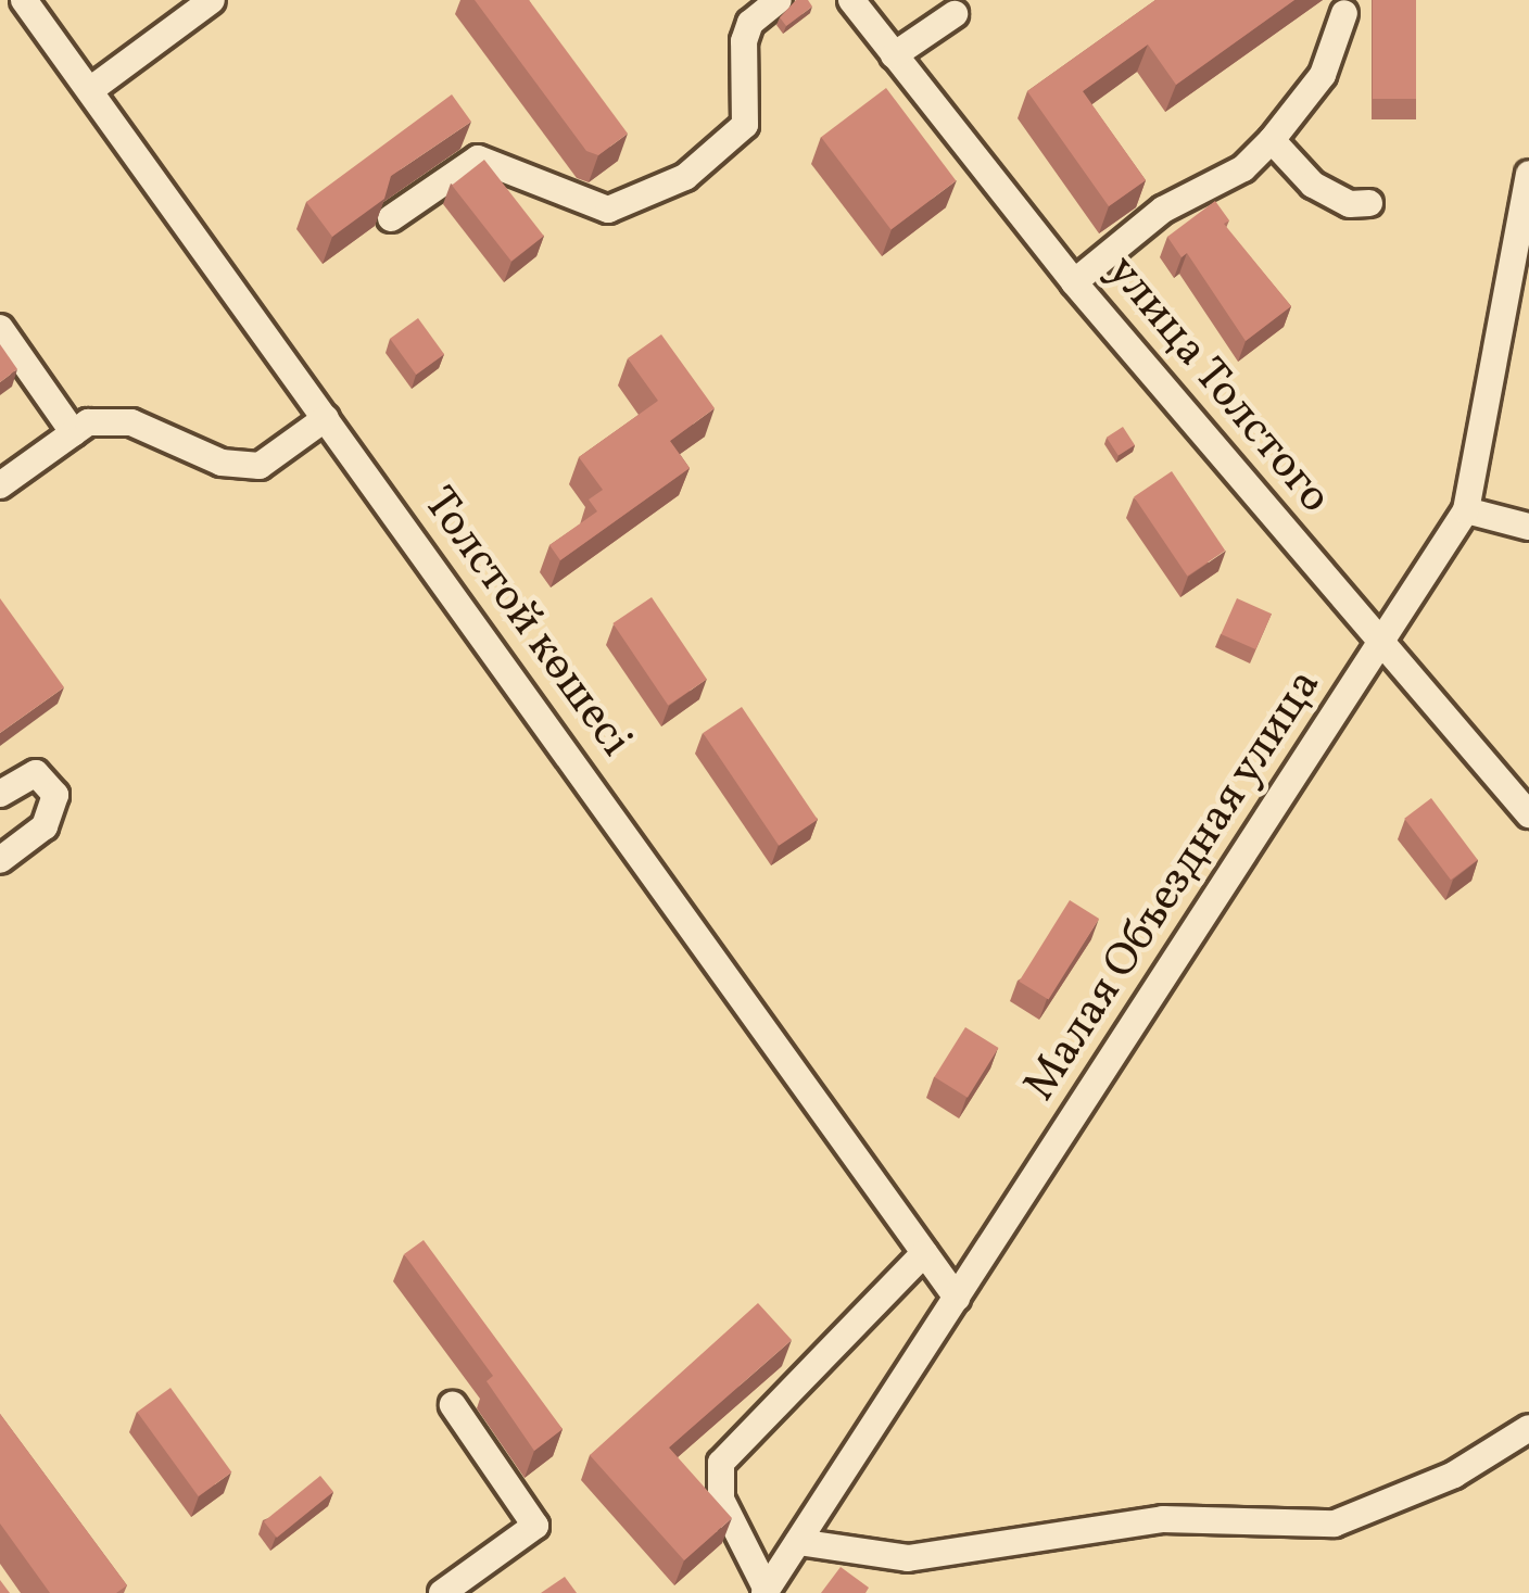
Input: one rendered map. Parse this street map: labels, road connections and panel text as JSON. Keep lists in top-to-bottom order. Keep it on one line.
{"streets":{"street":["улица Толстого","Толстой көшесі","Малая Объездная улица"]},"crossings":[["улица Толстого","Малая Объездная улица"],["Толстой көшесі","Малая Объездная улица"]]}
